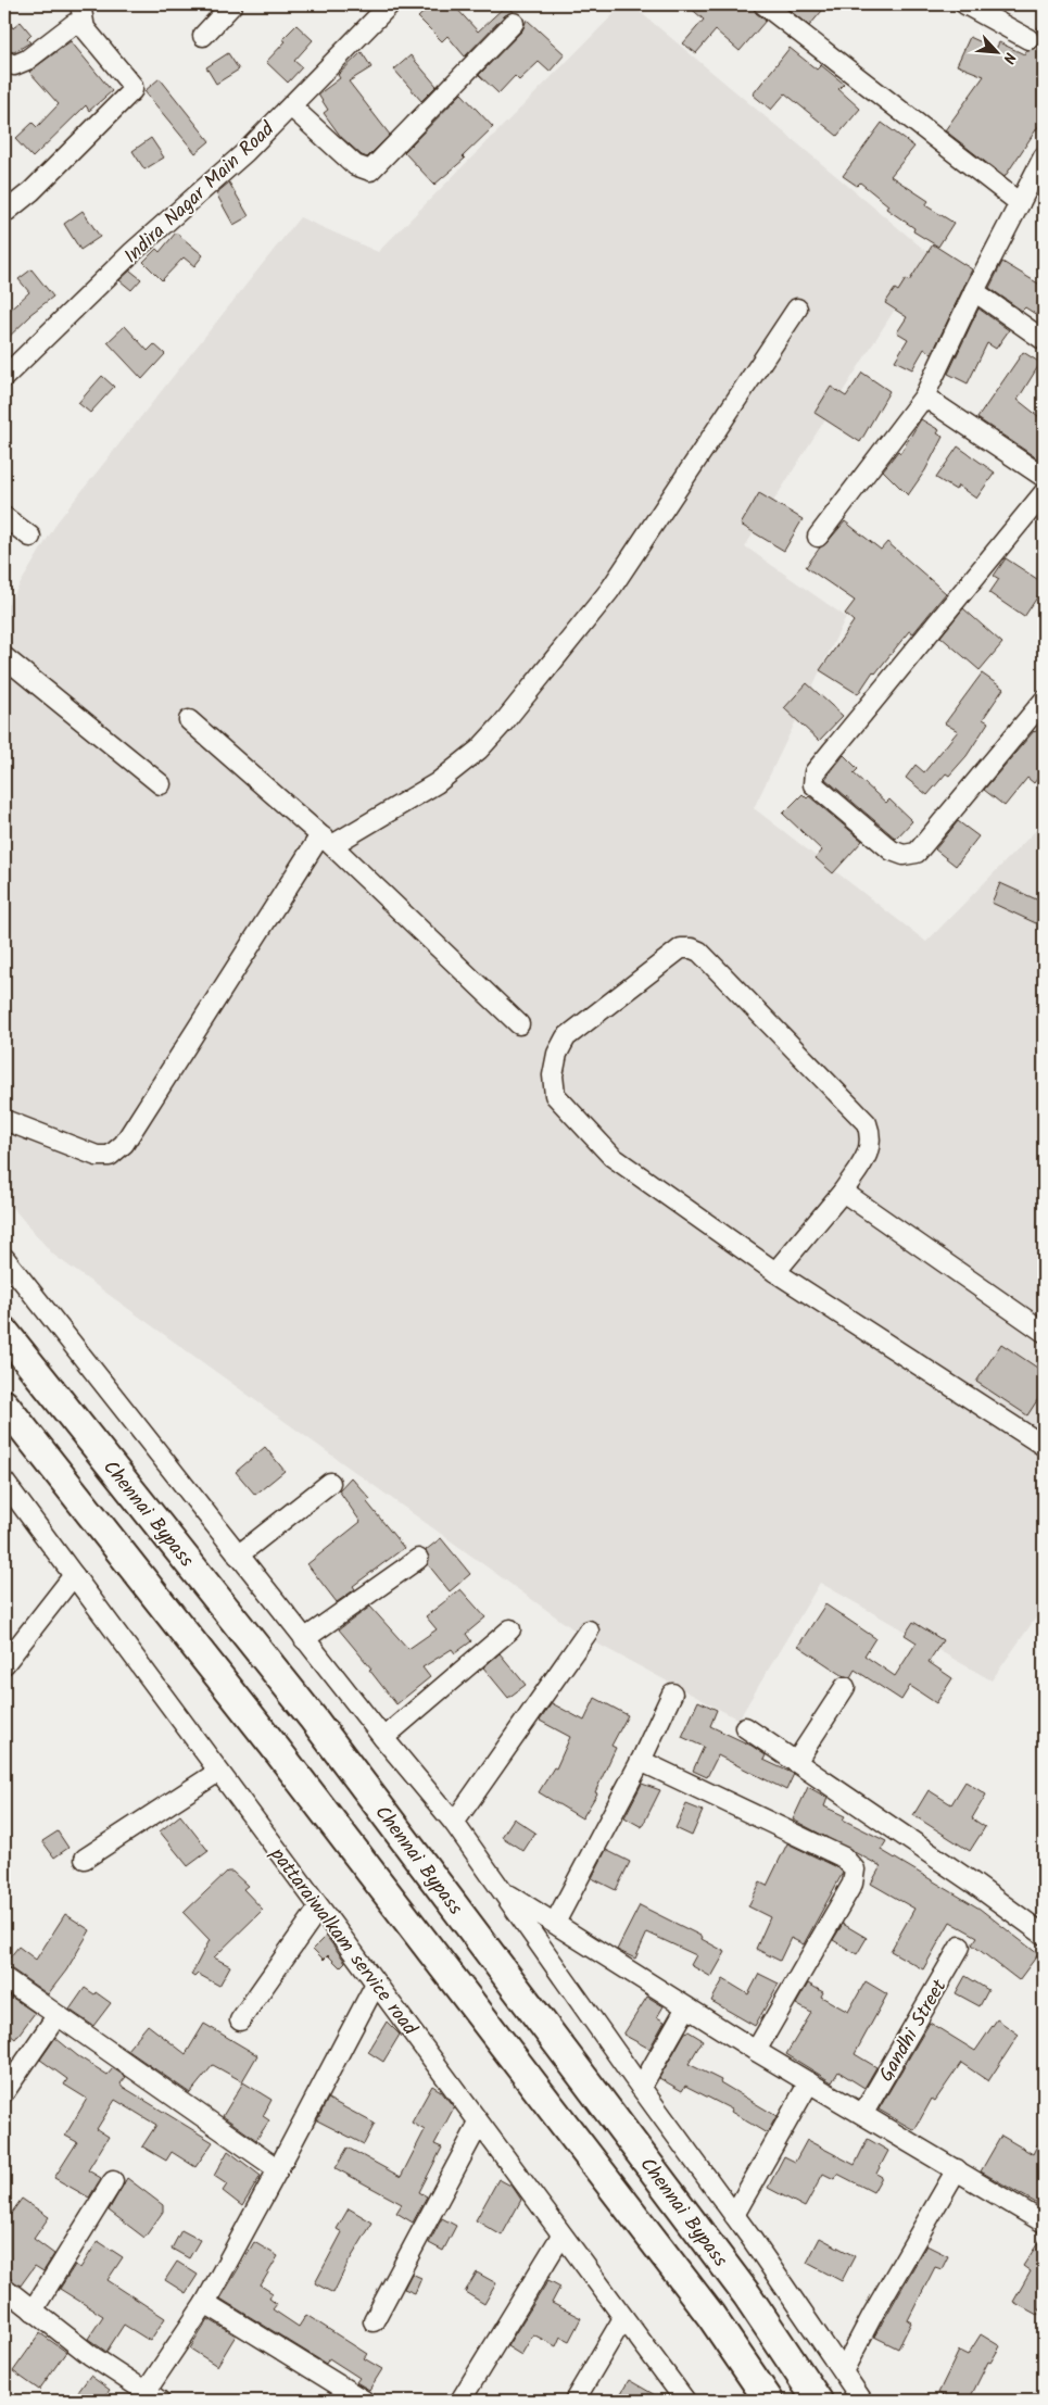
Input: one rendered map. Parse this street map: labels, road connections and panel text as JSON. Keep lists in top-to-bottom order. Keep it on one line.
{"streets":{"highway":["Chennai Bypass"],"street":["Indira Nagar Main Road","pattaraiwalkam service road","Gandhi Street"]},"north":"bottom right"}
